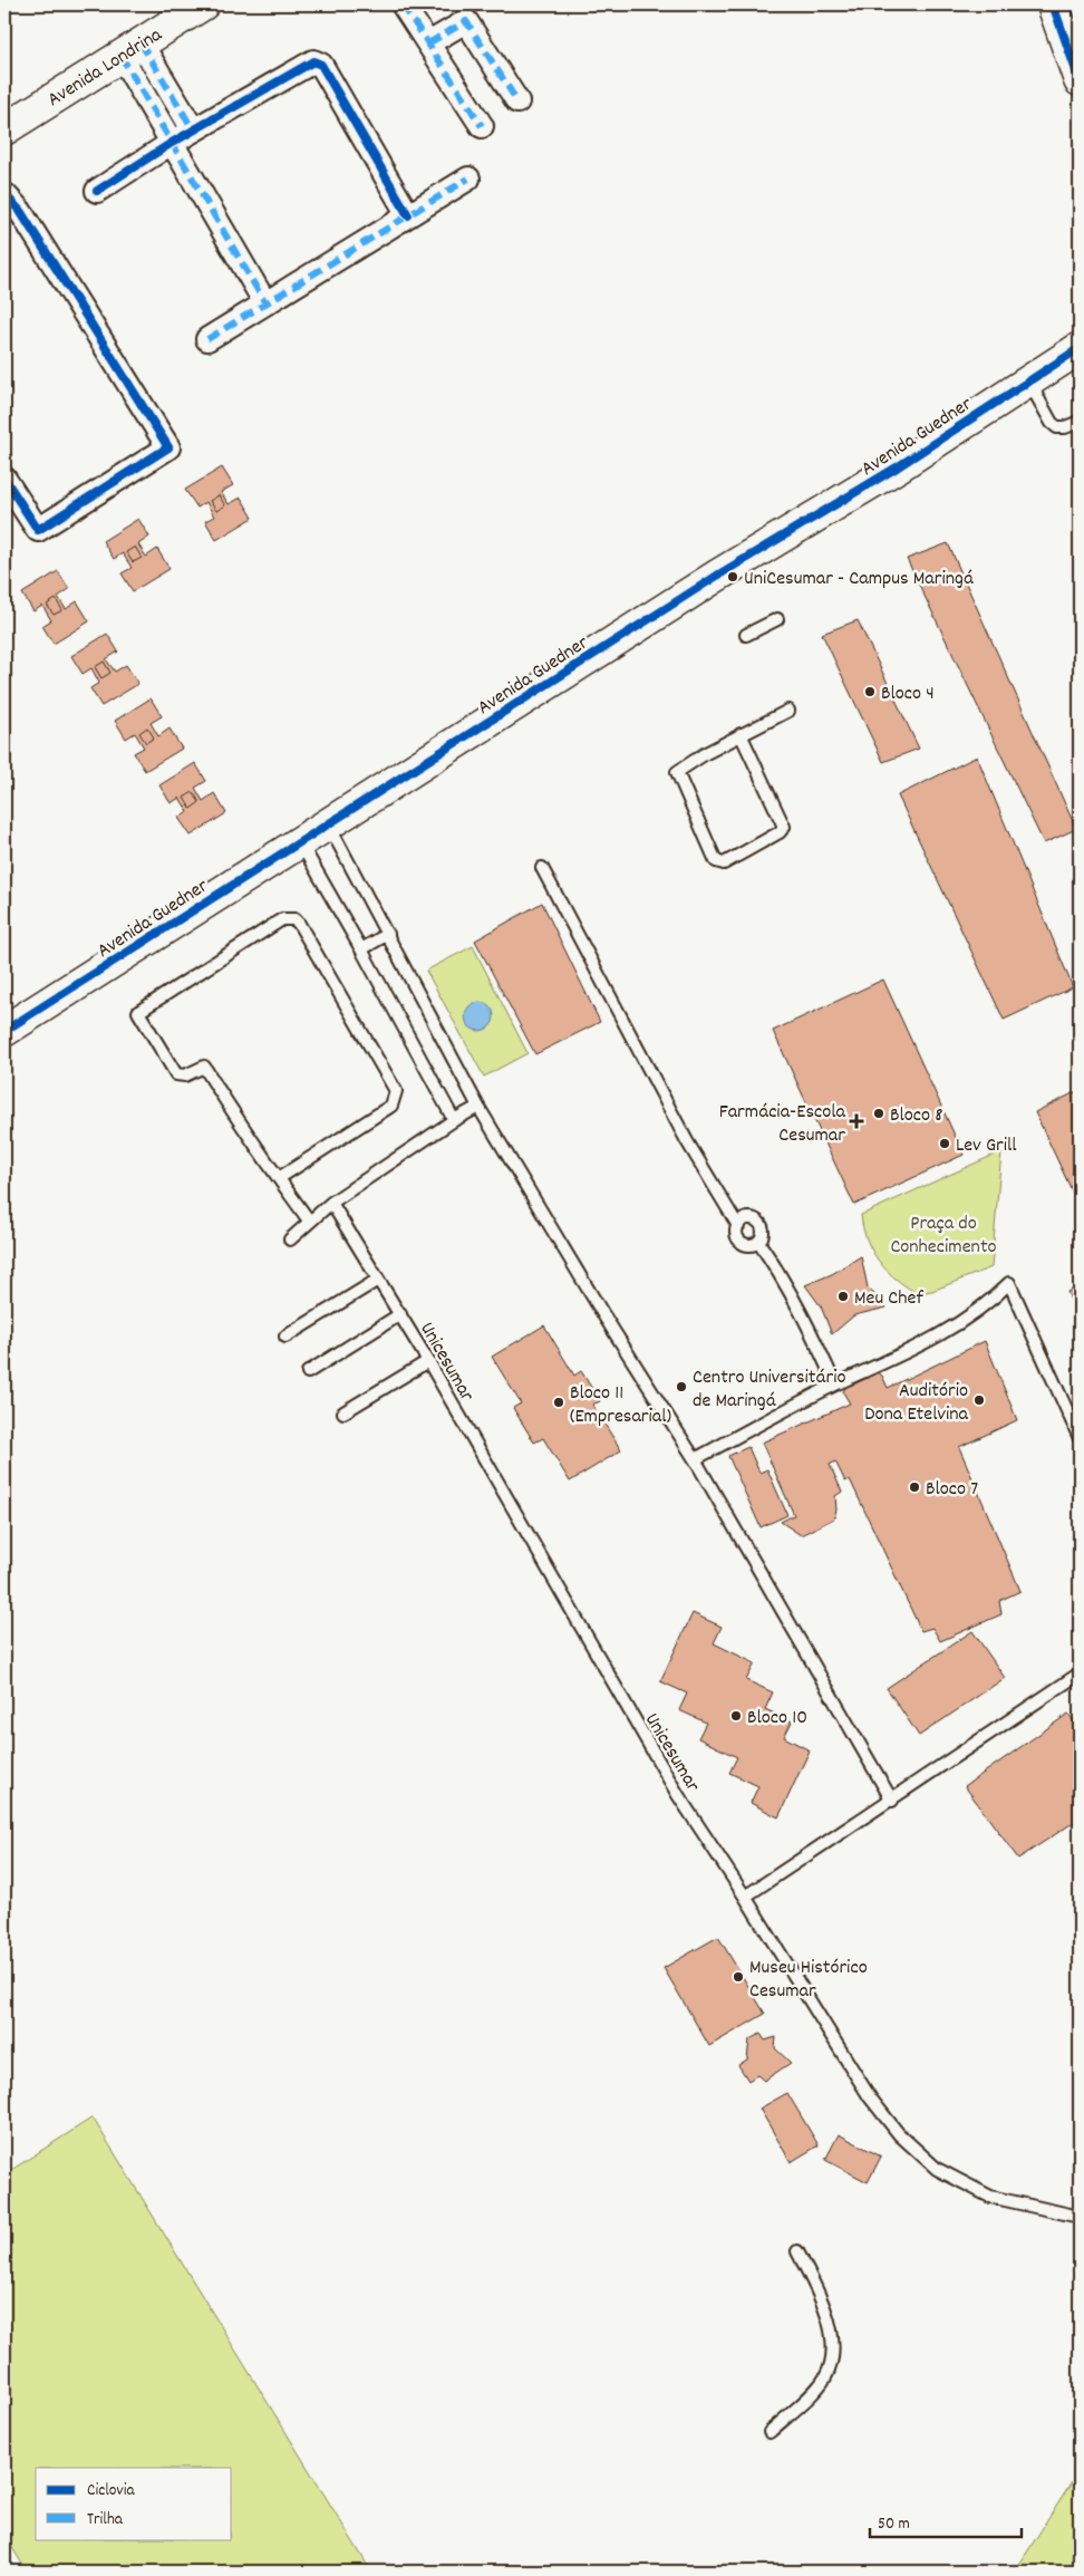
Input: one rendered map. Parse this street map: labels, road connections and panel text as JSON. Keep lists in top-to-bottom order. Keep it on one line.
{"streets":{"street":["Avenida Londrina","Avenida Guedner"],"lane":["Unicesumar"]},"parks":["Praça do Conhecimento"],"places":{"other":["UniCesumar - Campus Maringá","Bloco 4","Bloco 8","Lev Grill","Meu Chef","Centro Universitário de Maringá","Auditório Dona Etelvina","Bloco 11 (Empresarial)","Bloco 7","Bloco 10","Museu Histórico Cesumar"],"health":["Farmácia-Escola Cesumar"]},"legend":["Ciclovia","Trilha"],"scale_bar":"50 m"}
